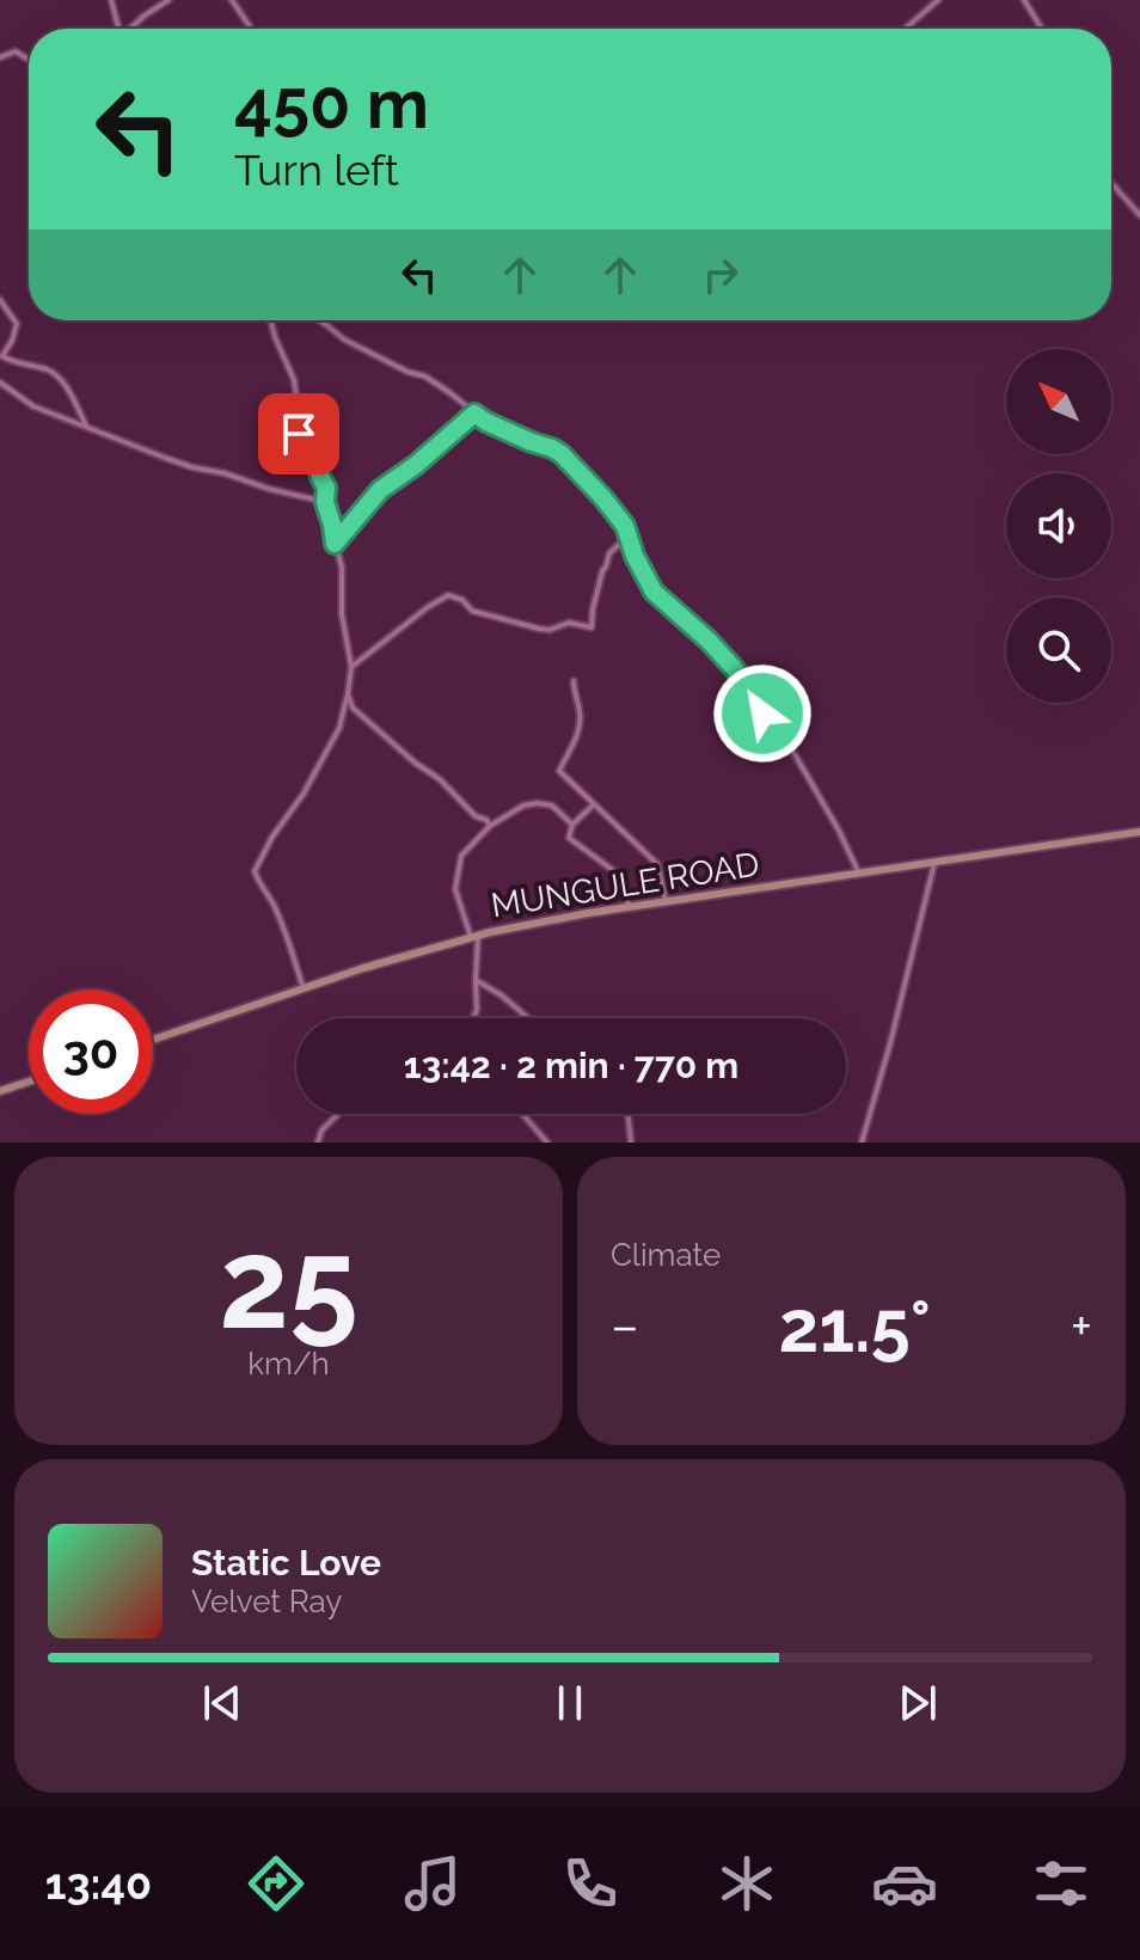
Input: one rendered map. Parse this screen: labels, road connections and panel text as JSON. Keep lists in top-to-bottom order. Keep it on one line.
{"streets":{"street":["MUNGULE ROAD"]},"north":"top left","page":{"turn":["450 m","Turn left"],"limit":"30","trip":"13:42 · 2 min · 770 m","tile":[["25","km/h"],"Climate"],"heat":["−","21.5°","+"],"song":["Static Love","Velvet Ray"],"tabs":"13:40"}}
